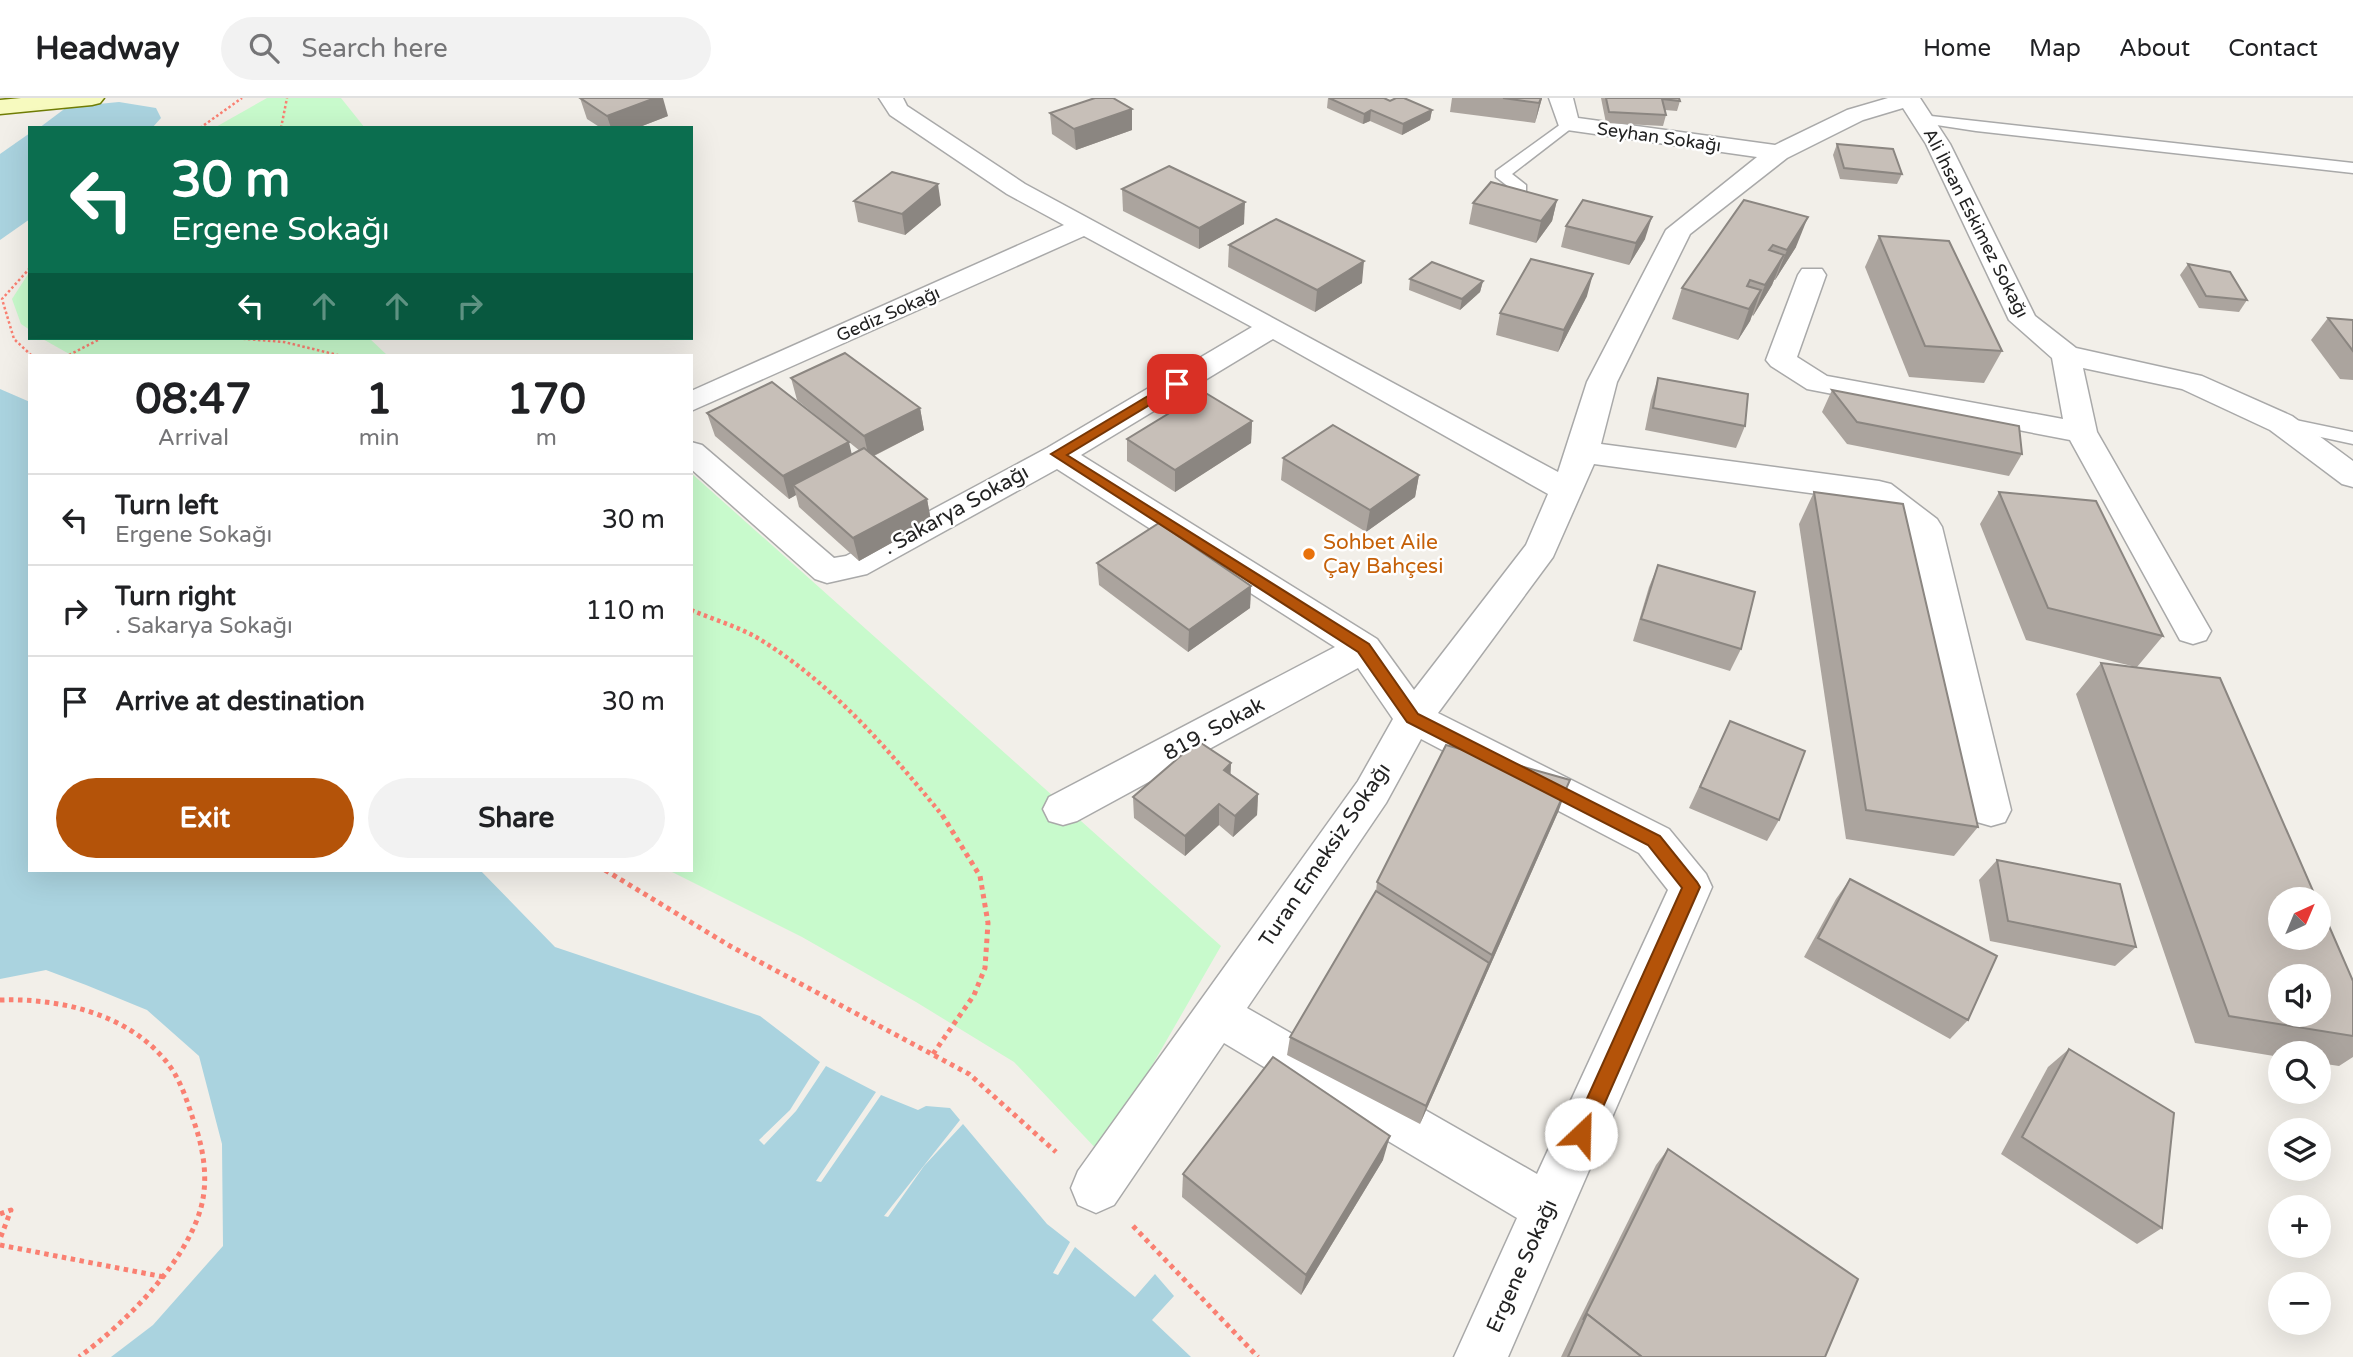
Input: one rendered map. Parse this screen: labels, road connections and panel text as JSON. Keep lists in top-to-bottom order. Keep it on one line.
{"streets":{"street":["Seyhan Sokağı","Ali İhsan Eskimez Sokağı","Gediz Sokağı",". Sakarya Sokağı","819. Sokak","Turan Emeksiz Sokağı","Ergene Sokağı"]},"crossings":[["Seyhan Sokağı","Turan Emeksiz Sokağı"],["Ali İhsan Eskimez Sokağı","Turan Emeksiz Sokağı"],[". Sakarya Sokağı","Ergene Sokağı"],["819. Sokak","Ergene Sokağı"],["Turan Emeksiz Sokağı","Ergene Sokağı"]],"places":["Sohbet Aile Çay Bahçesi"],"north":"top right","page":{"header":"Headway","search":"Search here","nav":["Home","Map","About","Contact"],"turn":["30 m","Ergene Sokağı"],"eta":["08:47","Arrival","1","min","170","m"],"list":[{"name":"Turn left","note":"Ergene Sokağı","value":"30 m"},{"name":"Turn right","note":". Sakarya Sokağı","value":"110 m"},{"name":"Arrive at destination","value":"30 m"}],"buttons":["Exit","Share"],"map_buttons":["+","−"]}}
